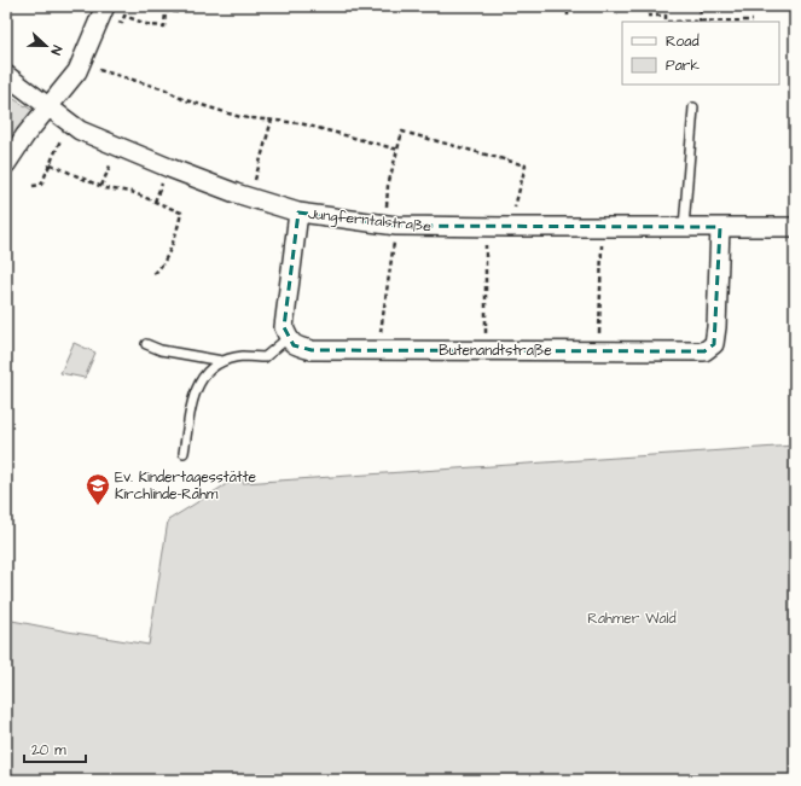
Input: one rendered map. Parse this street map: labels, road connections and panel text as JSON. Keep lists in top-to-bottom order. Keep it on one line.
{"streets":{"street":["Jungferntalstraße","Butenandtstraße"]},"crossings":[["Jungferntalstraße","Butenandtstraße"]],"parks":["Rahmer Wald"],"places":{"school or university":["Ev. Kindertagesstätte Kirchlinde-Rahm"]},"legend":["Road","Park"],"scale_bar":"20 m","north":"right"}
